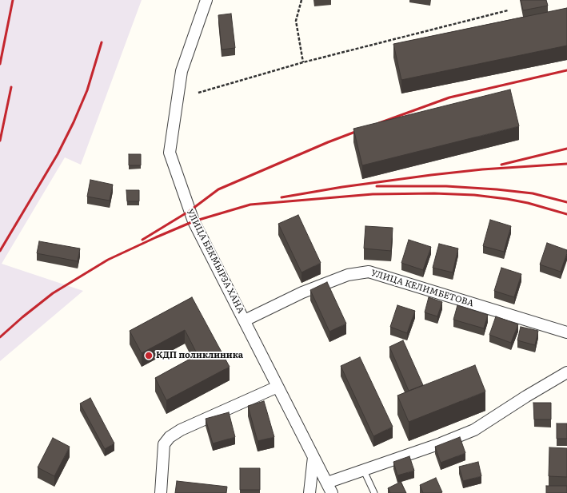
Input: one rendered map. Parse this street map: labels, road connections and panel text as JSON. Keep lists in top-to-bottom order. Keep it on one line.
{"streets":{"street":["УЛИЦА БЕКМЫРЗА ХАНА","УЛИЦА КЕЛИМБЕТОВА"]},"crossings":[["УЛИЦА БЕКМЫРЗА ХАНА","УЛИЦА КЕЛИМБЕТОВА"]],"places":["КДП поликлиника"]}
